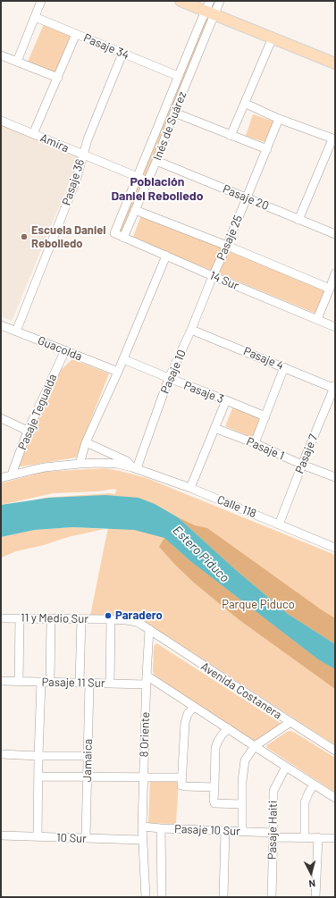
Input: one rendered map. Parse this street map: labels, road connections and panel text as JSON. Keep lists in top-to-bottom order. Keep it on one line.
{"streets":{"street":["Pasaje 34","Inés de Suárez","Amira","Pasaje 36","Pasaje 20","Pasaje 25","14 Sur","Guacolda","Pasaje 4","Pasaje 10","Pasaje 3","Pasaje Tegualda","Pasaje 1","Pasaje 7","Calle 118","11 y Medio Sur","Pasaje 11 Sur","Avenida Costanera","8 Oriente","Jamaica","Pasaje 10 Sur","Pasaje Haiti","10 Sur"]},"crossings":[["Pasaje 34","Inés de Suárez"],["Pasaje 34","Pasaje 36"],["Inés de Suárez","Amira"],["Inés de Suárez","Pasaje 20"],["Inés de Suárez","14 Sur"],["Amira","Pasaje 36"],["Pasaje 36","Guacolda"],["Pasaje 20","Pasaje 25"],["Pasaje 25","14 Sur"],["Pasaje 25","Pasaje 10"],["14 Sur","Pasaje 10"],["Guacolda","Pasaje Tegualda"],["Pasaje 4","Pasaje 10"],["Pasaje 4","Pasaje 7"],["Pasaje 10","Pasaje 3"],["Pasaje 10","Calle 118"],["Pasaje 1","Pasaje 7"],["Pasaje 7","Calle 118"],["11 y Medio Sur","Avenida Costanera"],["11 y Medio Sur","8 Oriente"],["Pasaje 11 Sur","8 Oriente"],["Pasaje 11 Sur","Jamaica"],["Avenida Costanera","8 Oriente"],["8 Oriente","Pasaje 10 Sur"],["8 Oriente","10 Sur"],["Jamaica","10 Sur"],["Pasaje 10 Sur","Pasaje Haiti"]],"districts":["Población Daniel Rebolledo"],"water":["Estero Piduco"],"parks":["Parque Piduco"],"places":["Escuela Daniel Rebolledo","Paradero"],"north":"bottom"}
